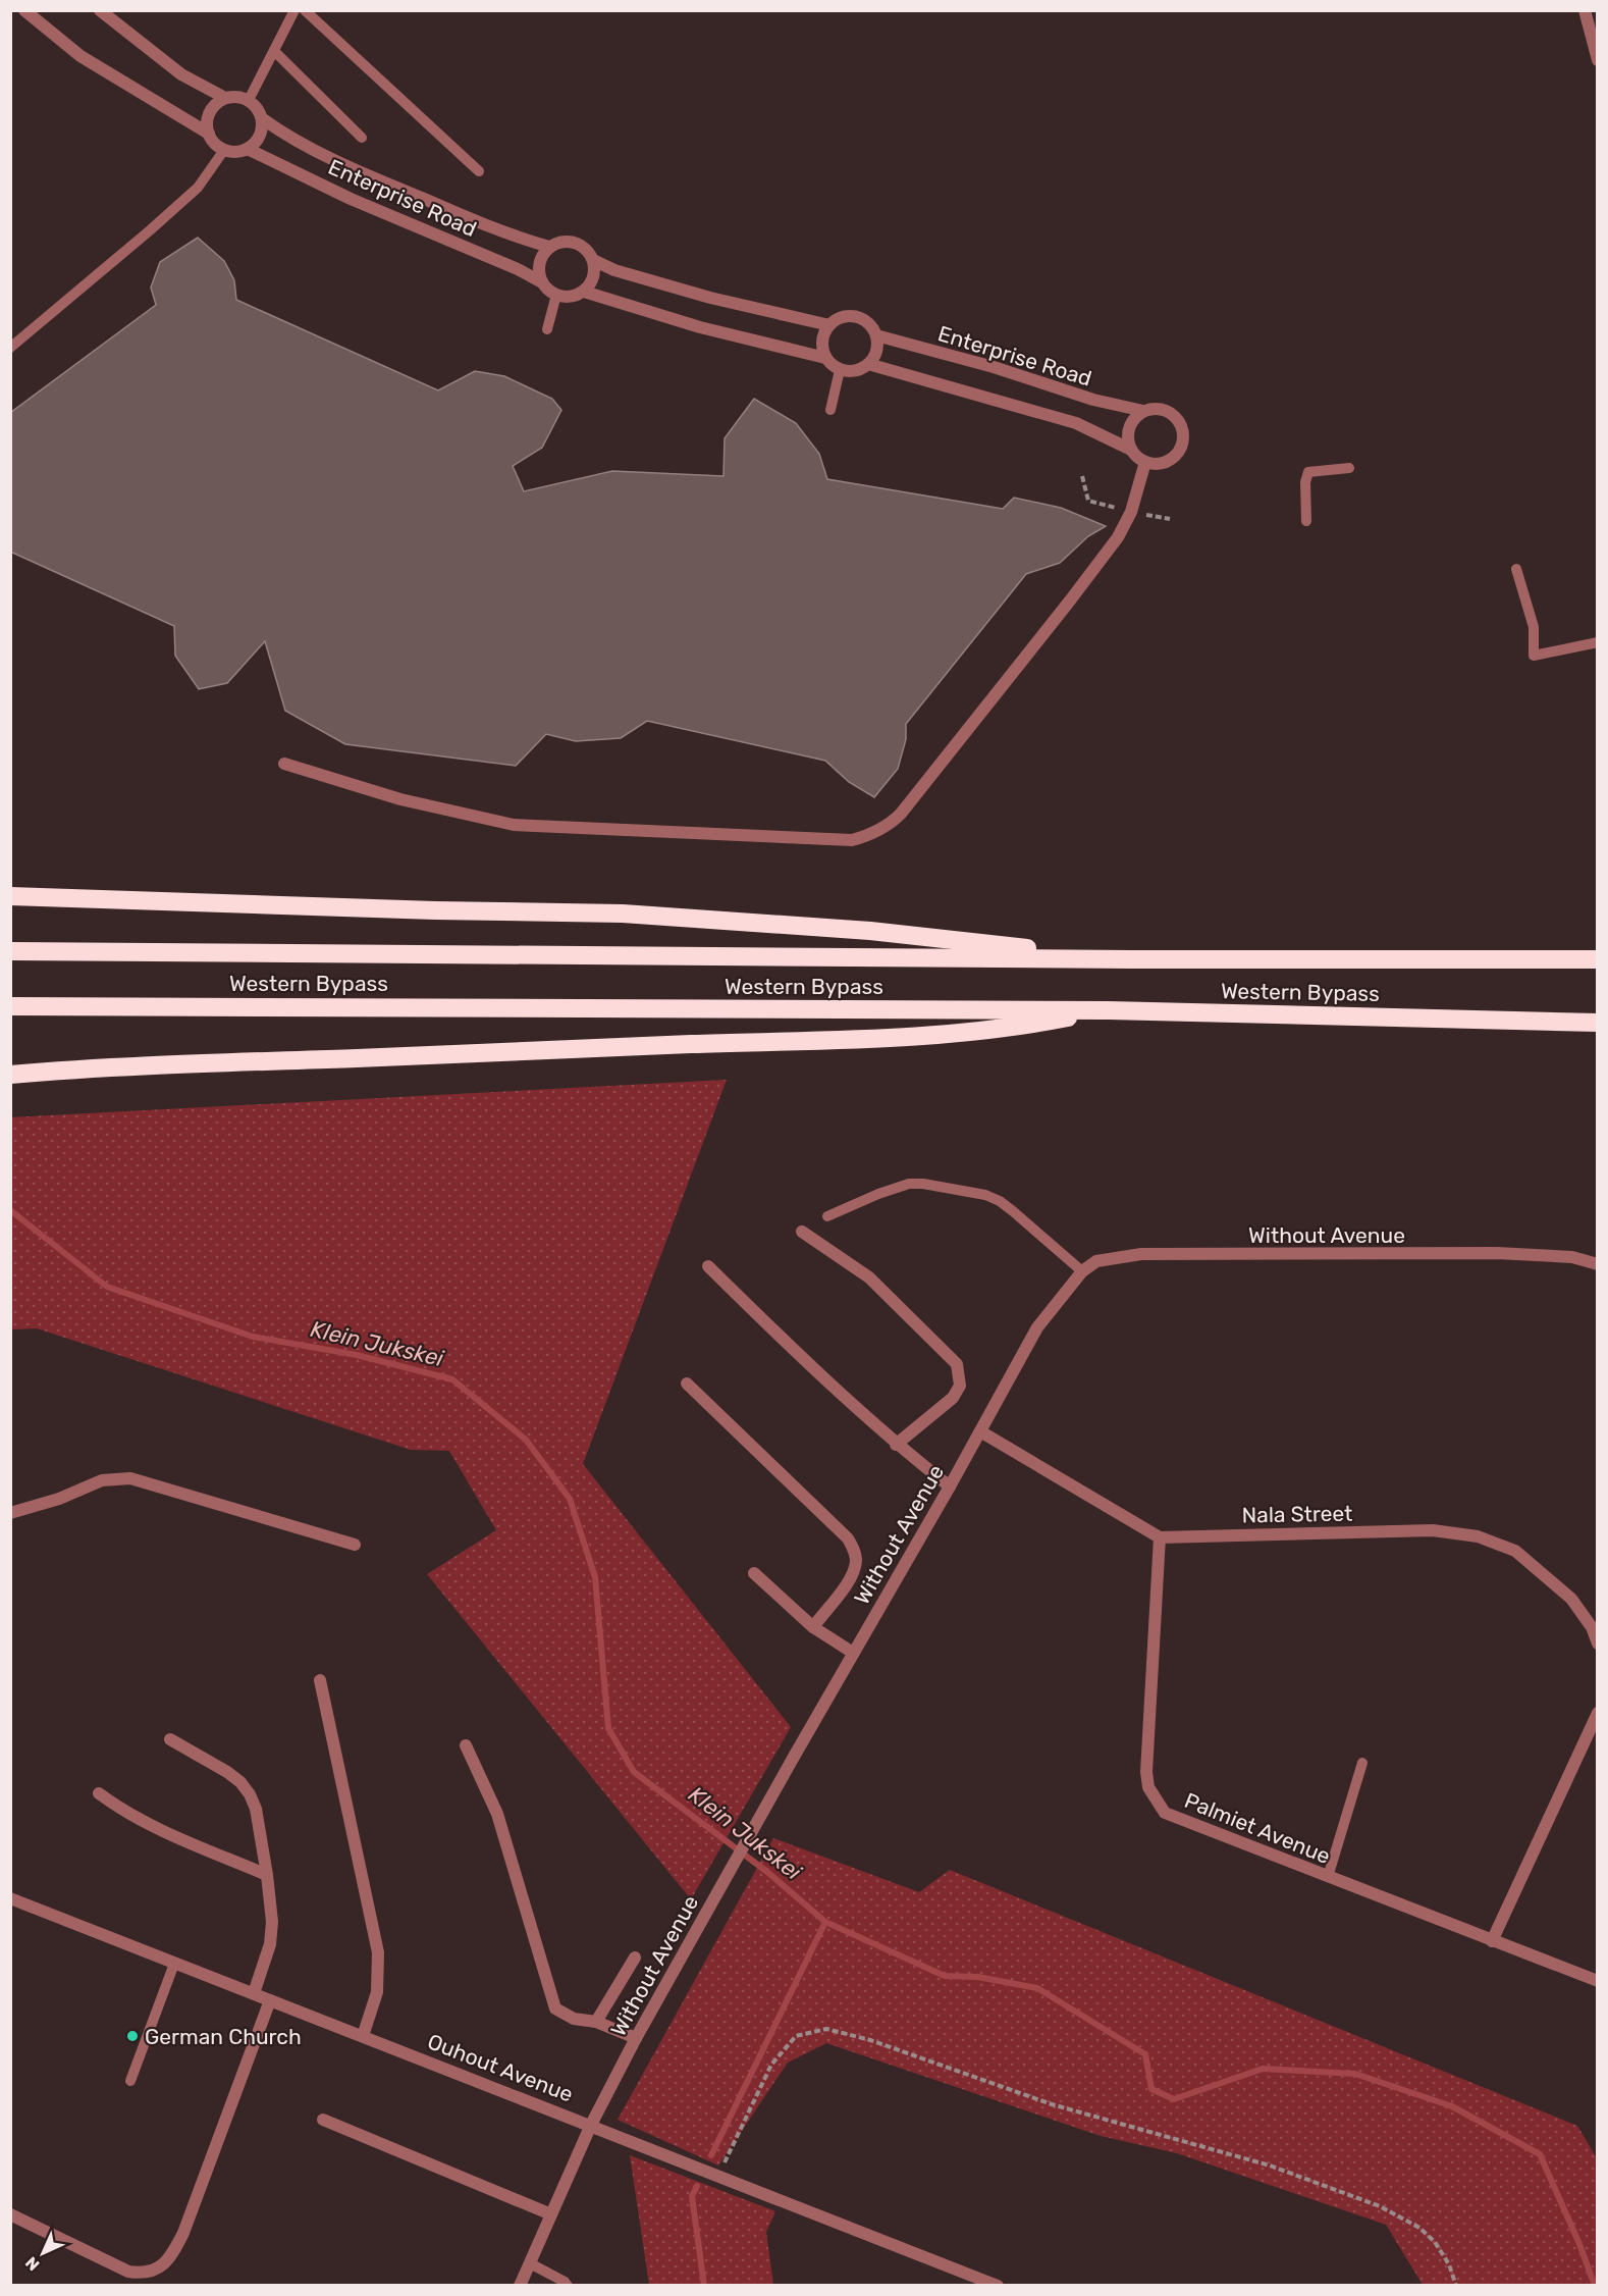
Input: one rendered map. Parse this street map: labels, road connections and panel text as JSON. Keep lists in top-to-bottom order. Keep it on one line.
{"streets":{"highway":["Western Bypass"],"street":["Enterprise Road","Without Avenue","Nala Street","Palmiet Avenue","Ouhout Avenue"]},"crossings":[["Without Avenue","Ouhout Avenue"],["Nala Street","Palmiet Avenue"]],"water":["Klein Jukskei"],"places":["German Church"],"north":"bottom left"}
